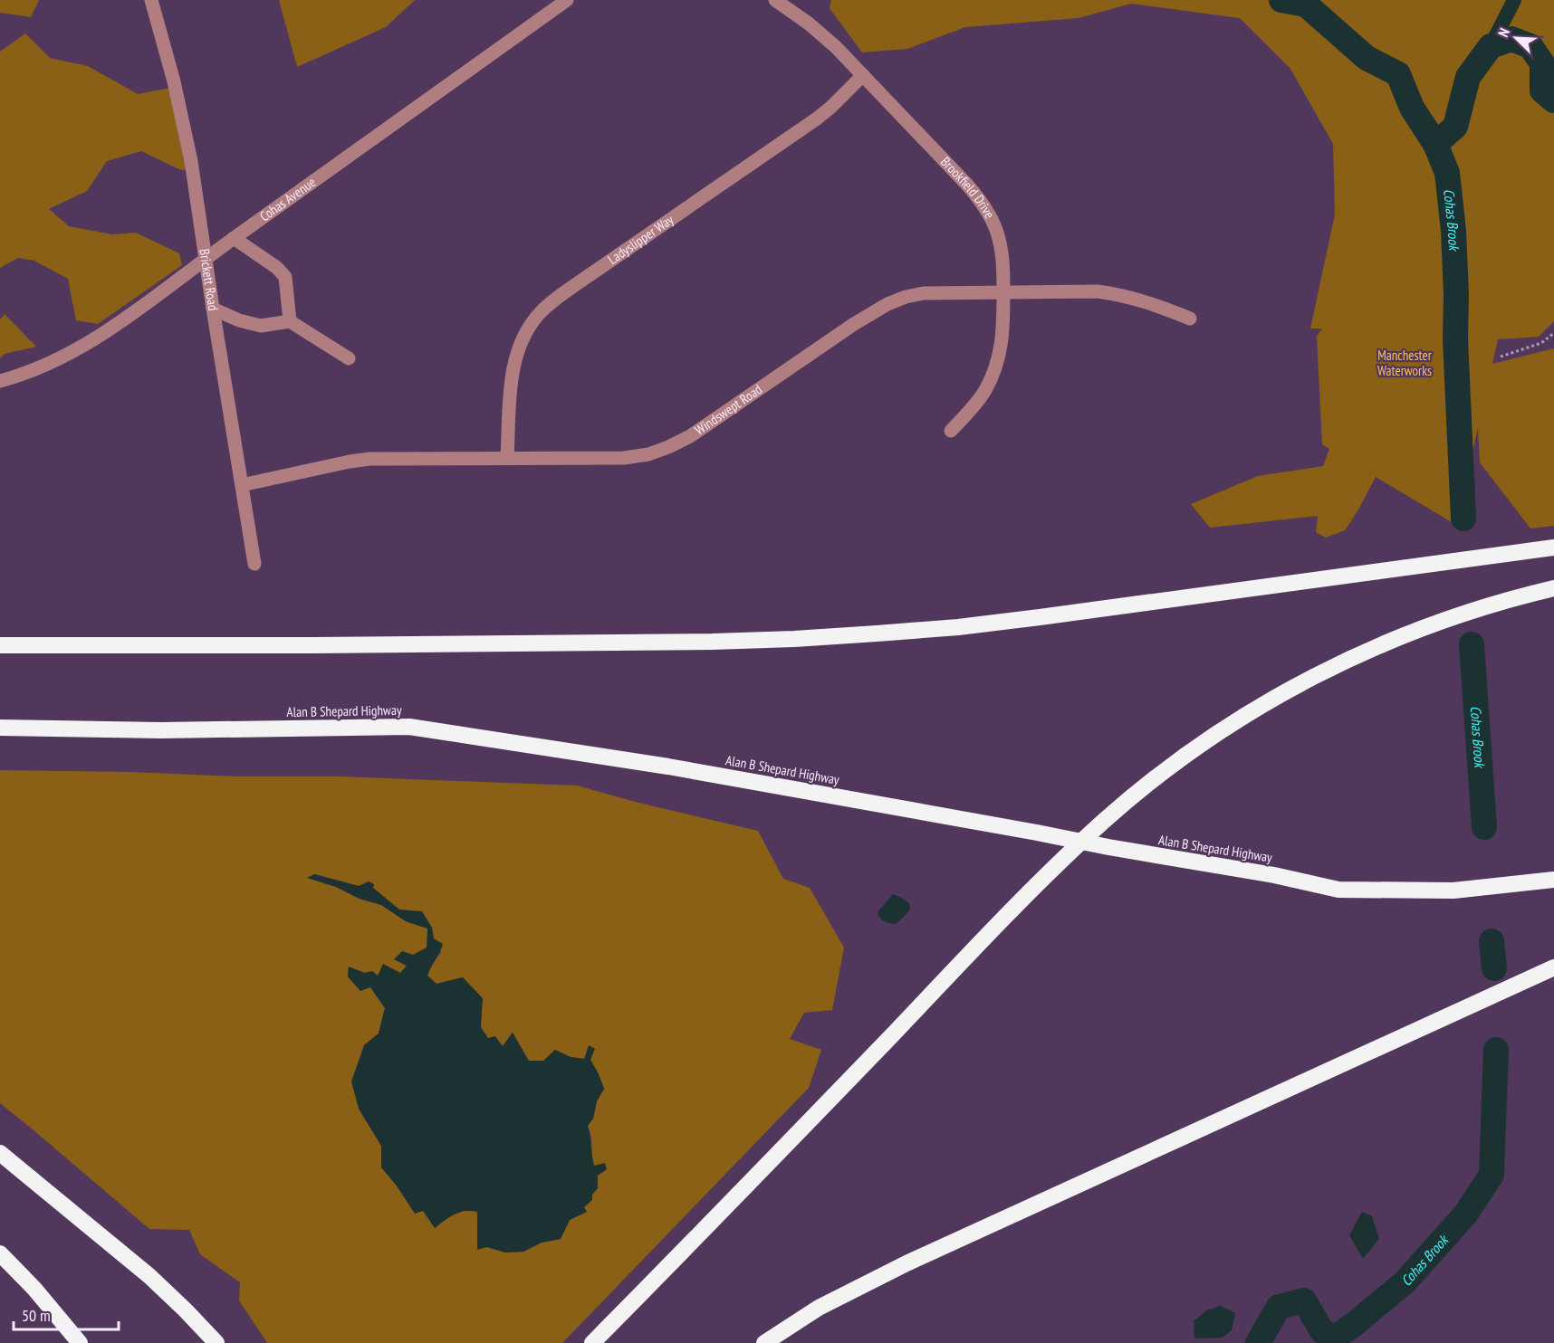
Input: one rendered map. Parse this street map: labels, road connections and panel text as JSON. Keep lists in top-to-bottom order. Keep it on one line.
{"streets":{"highway":["Alan B Shepard Highway"],"street":["Brookfield Drive","Cohas Avenue","Ladyslipper Way","Brickett Road","Windswept Road"]},"crossings":[["Brookfield Drive","Ladyslipper Way"],["Brookfield Drive","Windswept Road"],["Cohas Avenue","Brickett Road"],["Ladyslipper Way","Windswept Road"],["Brickett Road","Windswept Road"]],"water":["Cohas Brook"],"parks":["Manchester Waterworks"],"scale_bar":"50 m","north":"top left"}
